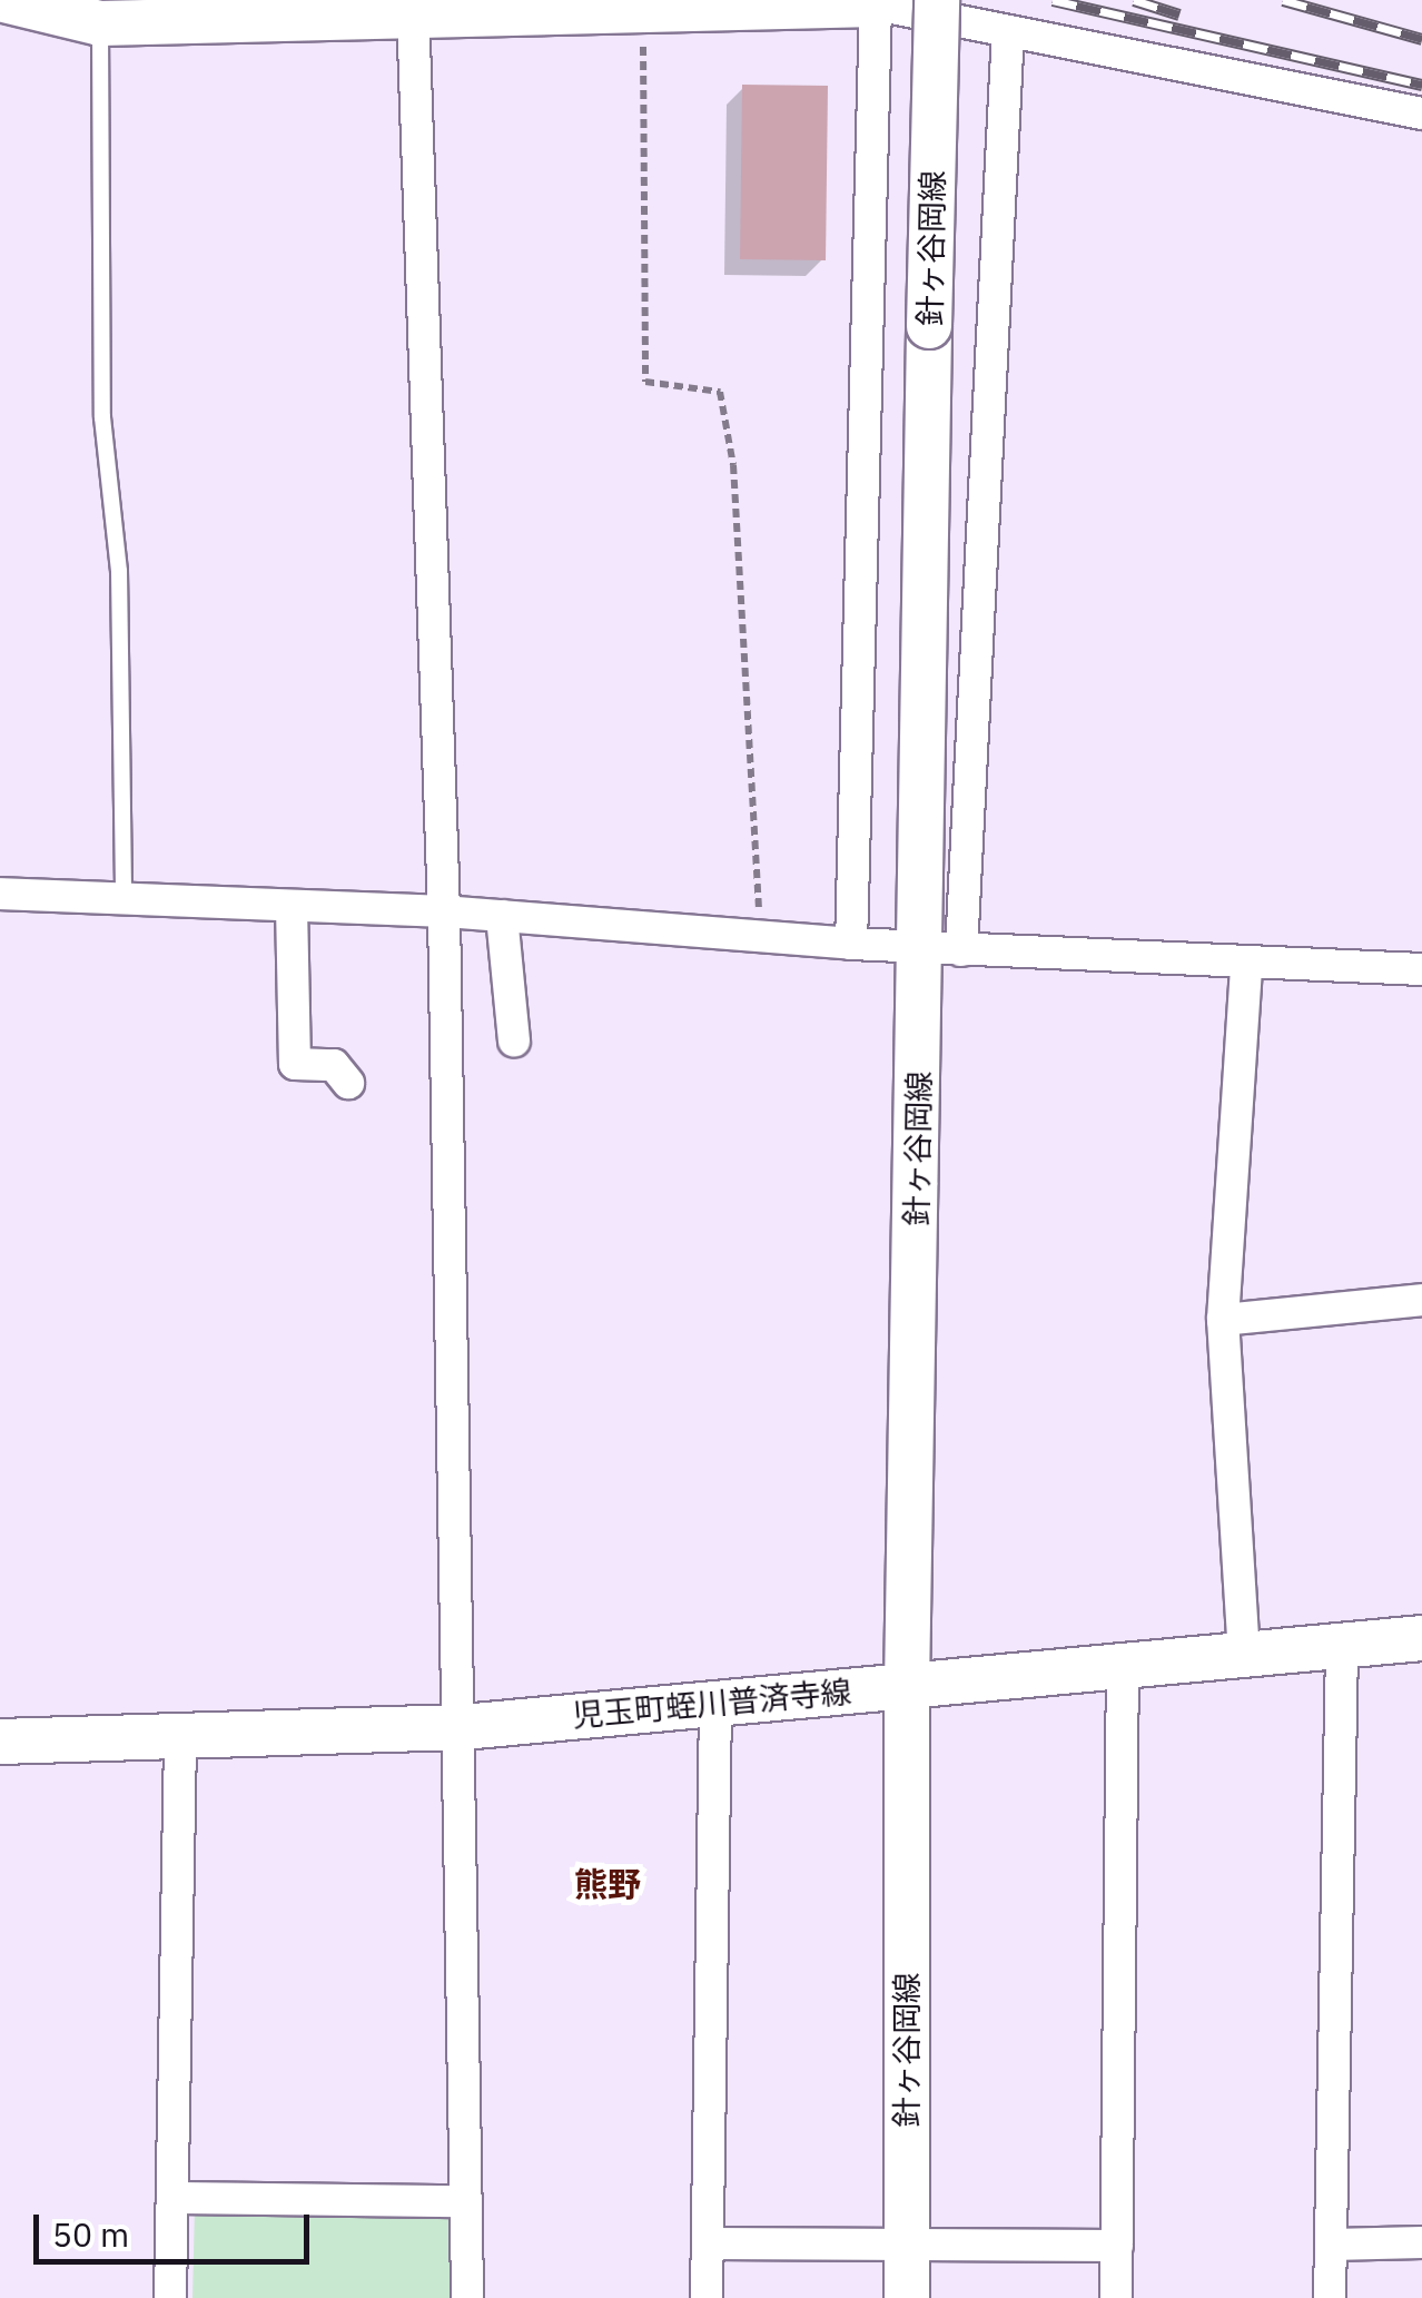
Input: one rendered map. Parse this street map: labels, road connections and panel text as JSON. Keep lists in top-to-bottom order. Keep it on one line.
{"streets":{"main road":["針ヶ谷岡線","児玉町蛭川普済寺線"]},"crossings":[["針ヶ谷岡線","児玉町蛭川普済寺線"]],"districts":["熊野"],"scale_bar":"50 m"}
